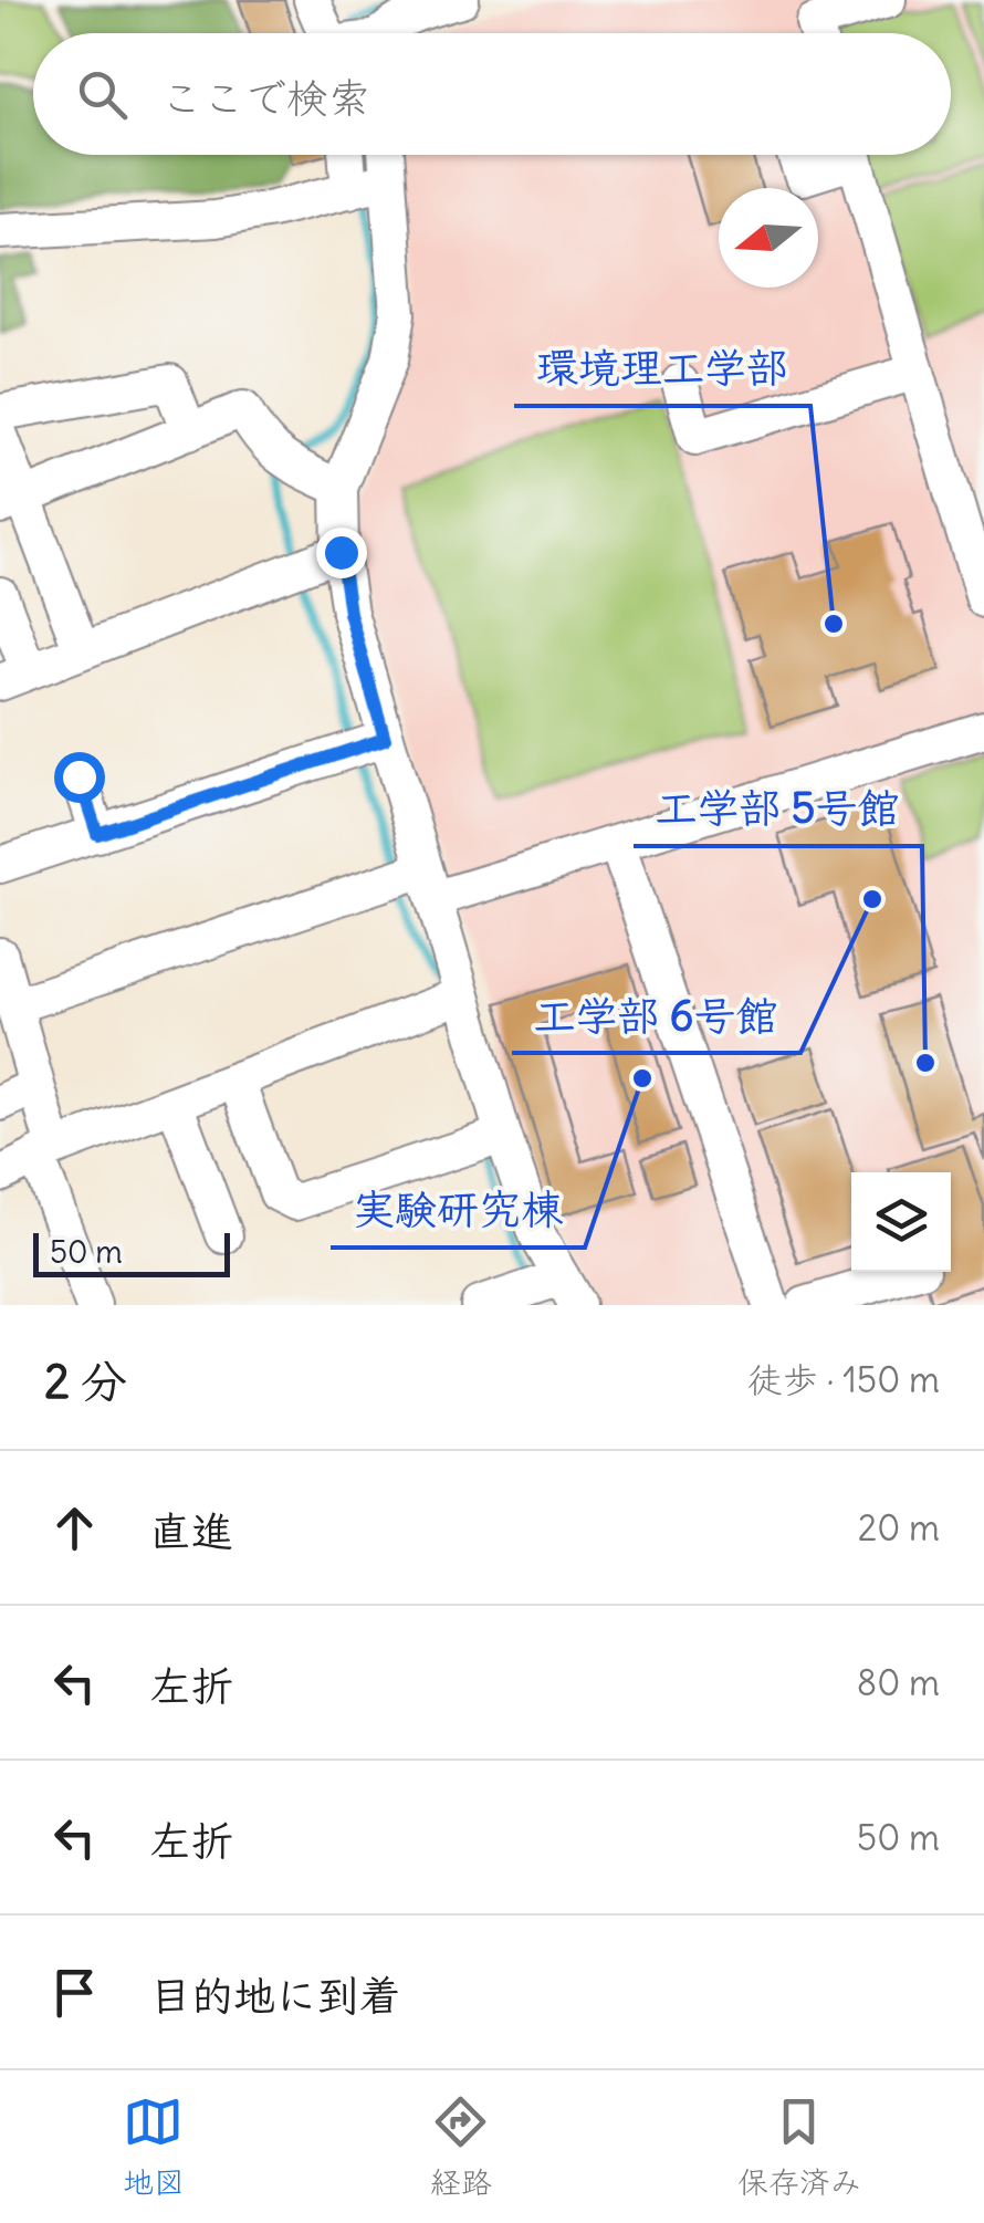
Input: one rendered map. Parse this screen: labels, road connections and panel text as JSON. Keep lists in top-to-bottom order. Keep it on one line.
{"places":["環境理工学部","工学部 6号館","工学部 5号館","実験研究棟"],"scale_bar":"50 m","north":"left","page":{"search":"ここで検索","scale":"50 m","heading":["2 分","徒歩 · 150 m"],"list":[["直進","20 m"],["左折","80 m"],["左折","50 m"],"目的地に到着"],"nav":["地図","経路","保存済み"]}}
